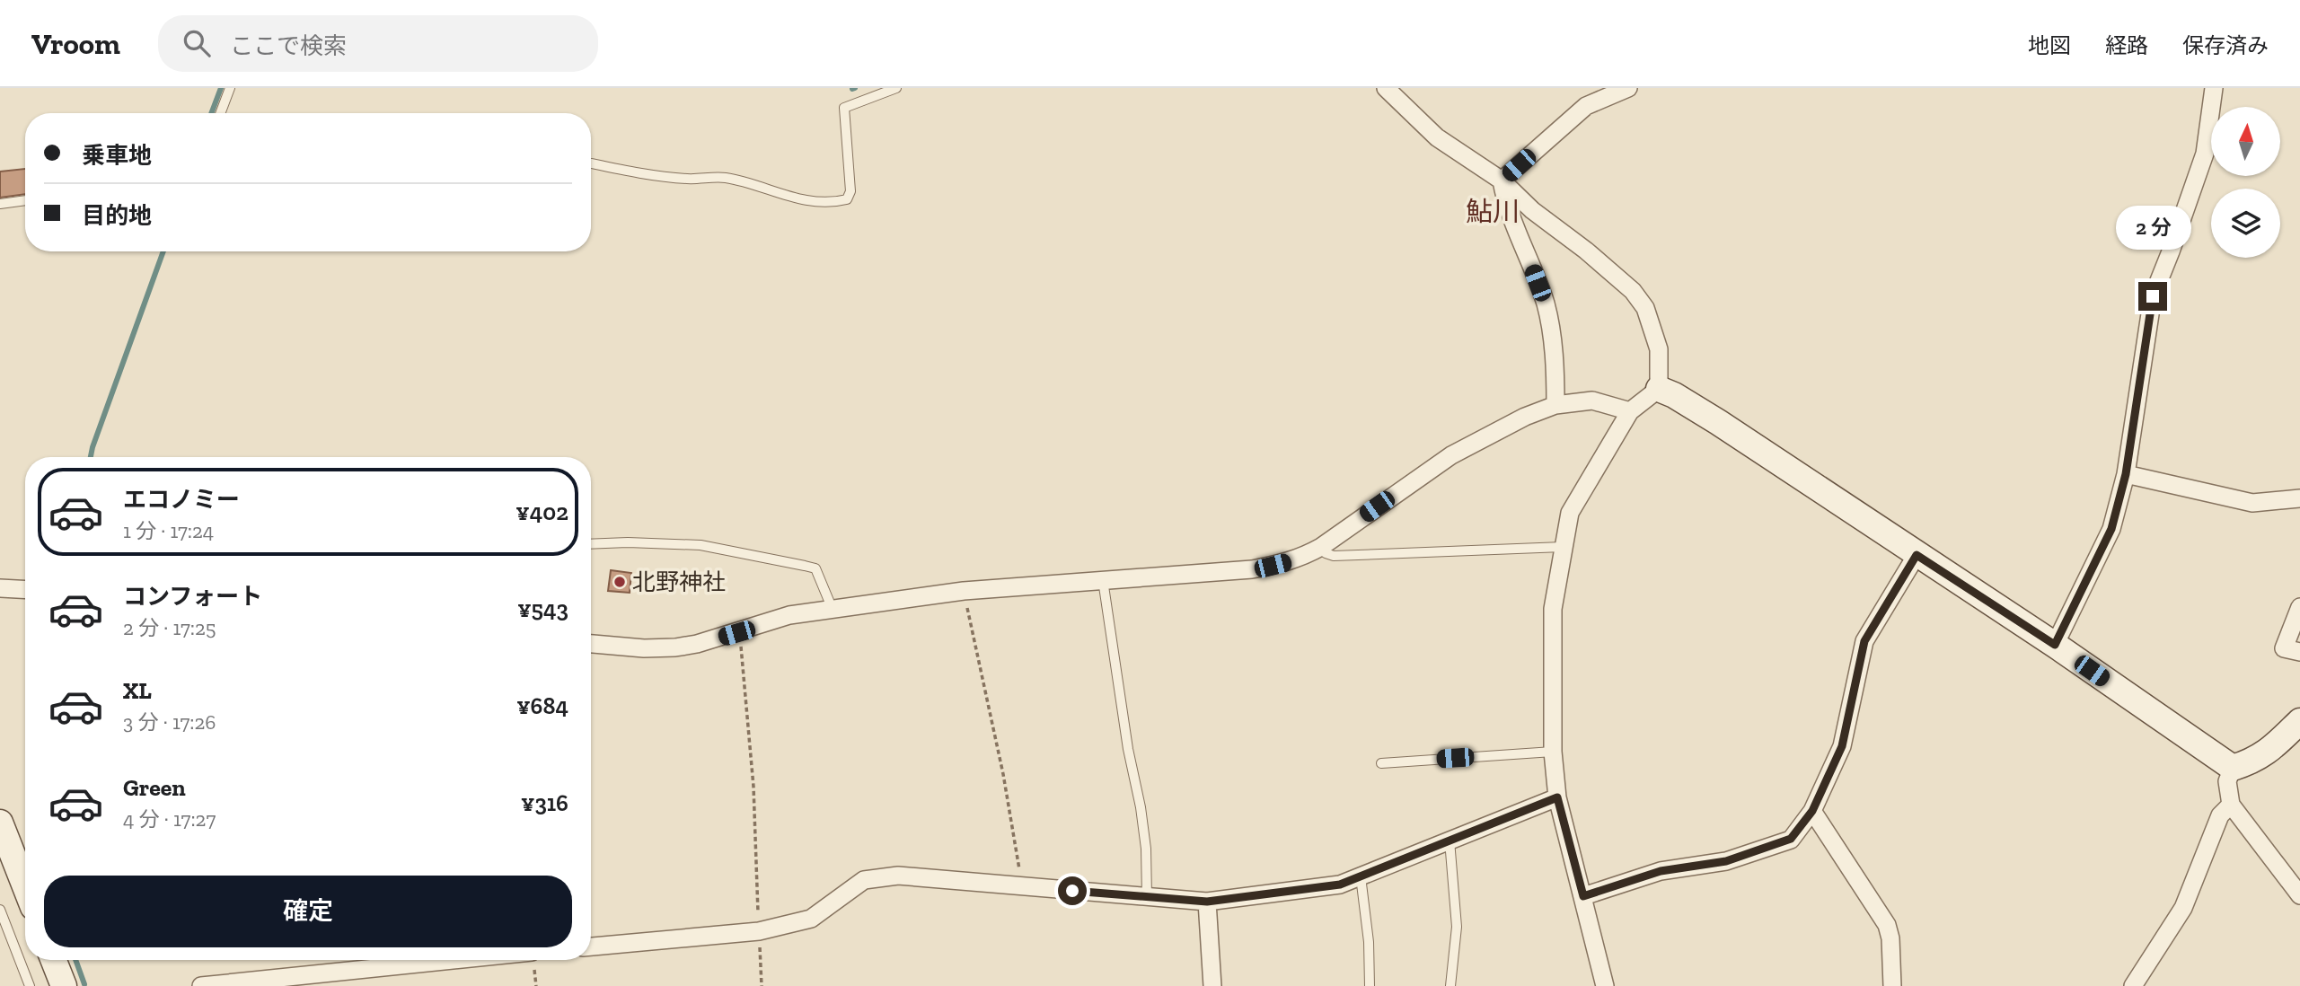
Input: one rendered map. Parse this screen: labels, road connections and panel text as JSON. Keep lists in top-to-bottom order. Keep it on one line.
{"districts":["鮎川"],"places":["北野神社"],"north":"top","page":{"header":"Vroom","search":"ここで検索","nav":["地図","経路","保存済み"],"banner":["乗車地","目的地"],"bubble":"2 分","list":[{"name":"エコノミー","note":"1 分 · 17:24","value":"¥402"},{"name":"コンフォート","note":"2 分 · 17:25","value":"¥543"},{"name":"XL","note":"3 分 · 17:26","value":"¥684"},{"name":"Green","note":"4 分 · 17:27","value":"¥316"}],"buttons":"確定"}}
